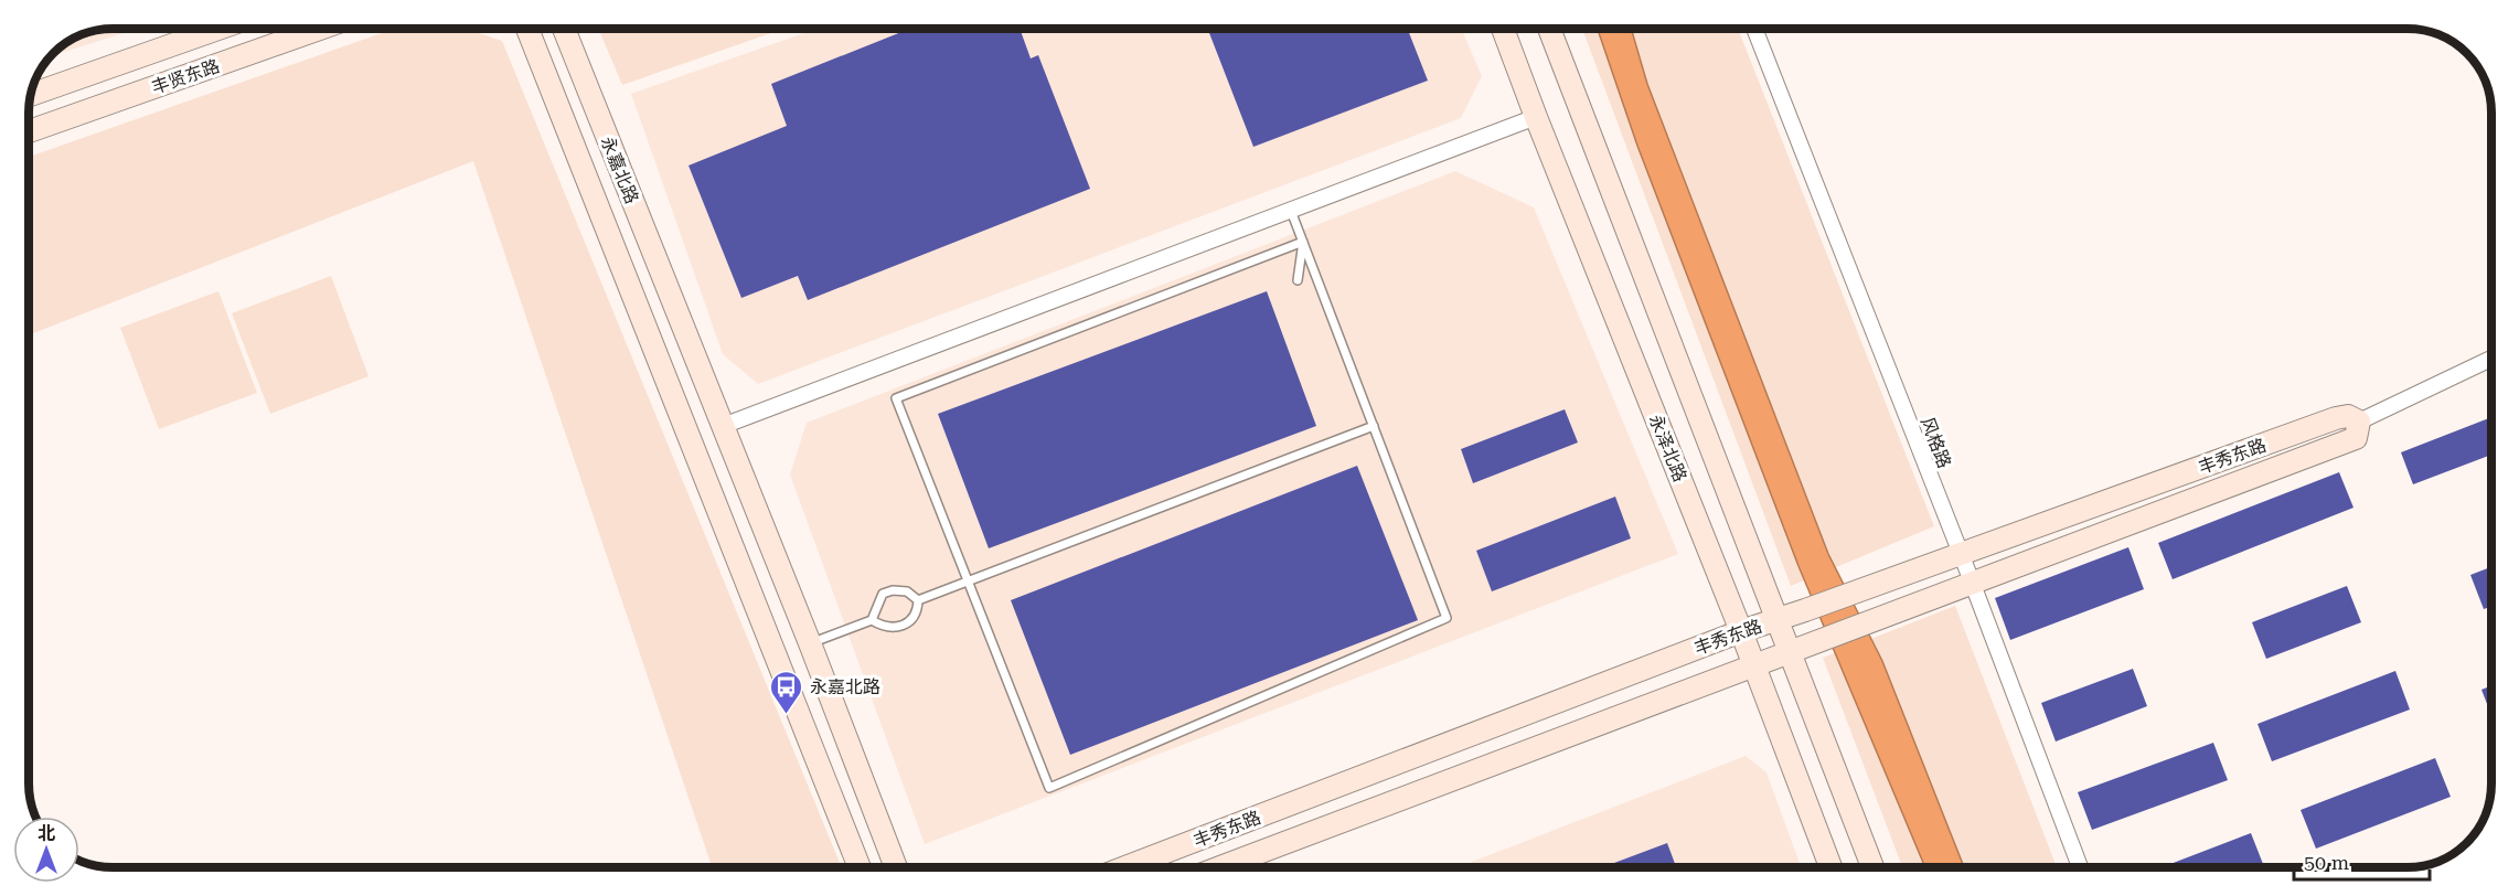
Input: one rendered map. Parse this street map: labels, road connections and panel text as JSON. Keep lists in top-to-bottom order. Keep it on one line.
{"streets":{"street":["丰贤东路","永嘉北路","风格路","永泽北路","丰秀东路"]},"crossings":[["风格路","丰秀东路"],["永泽北路","丰秀东路"]],"places":{"bus stop":["永嘉北路"]},"scale_bar":"50 m","north":"top"}
